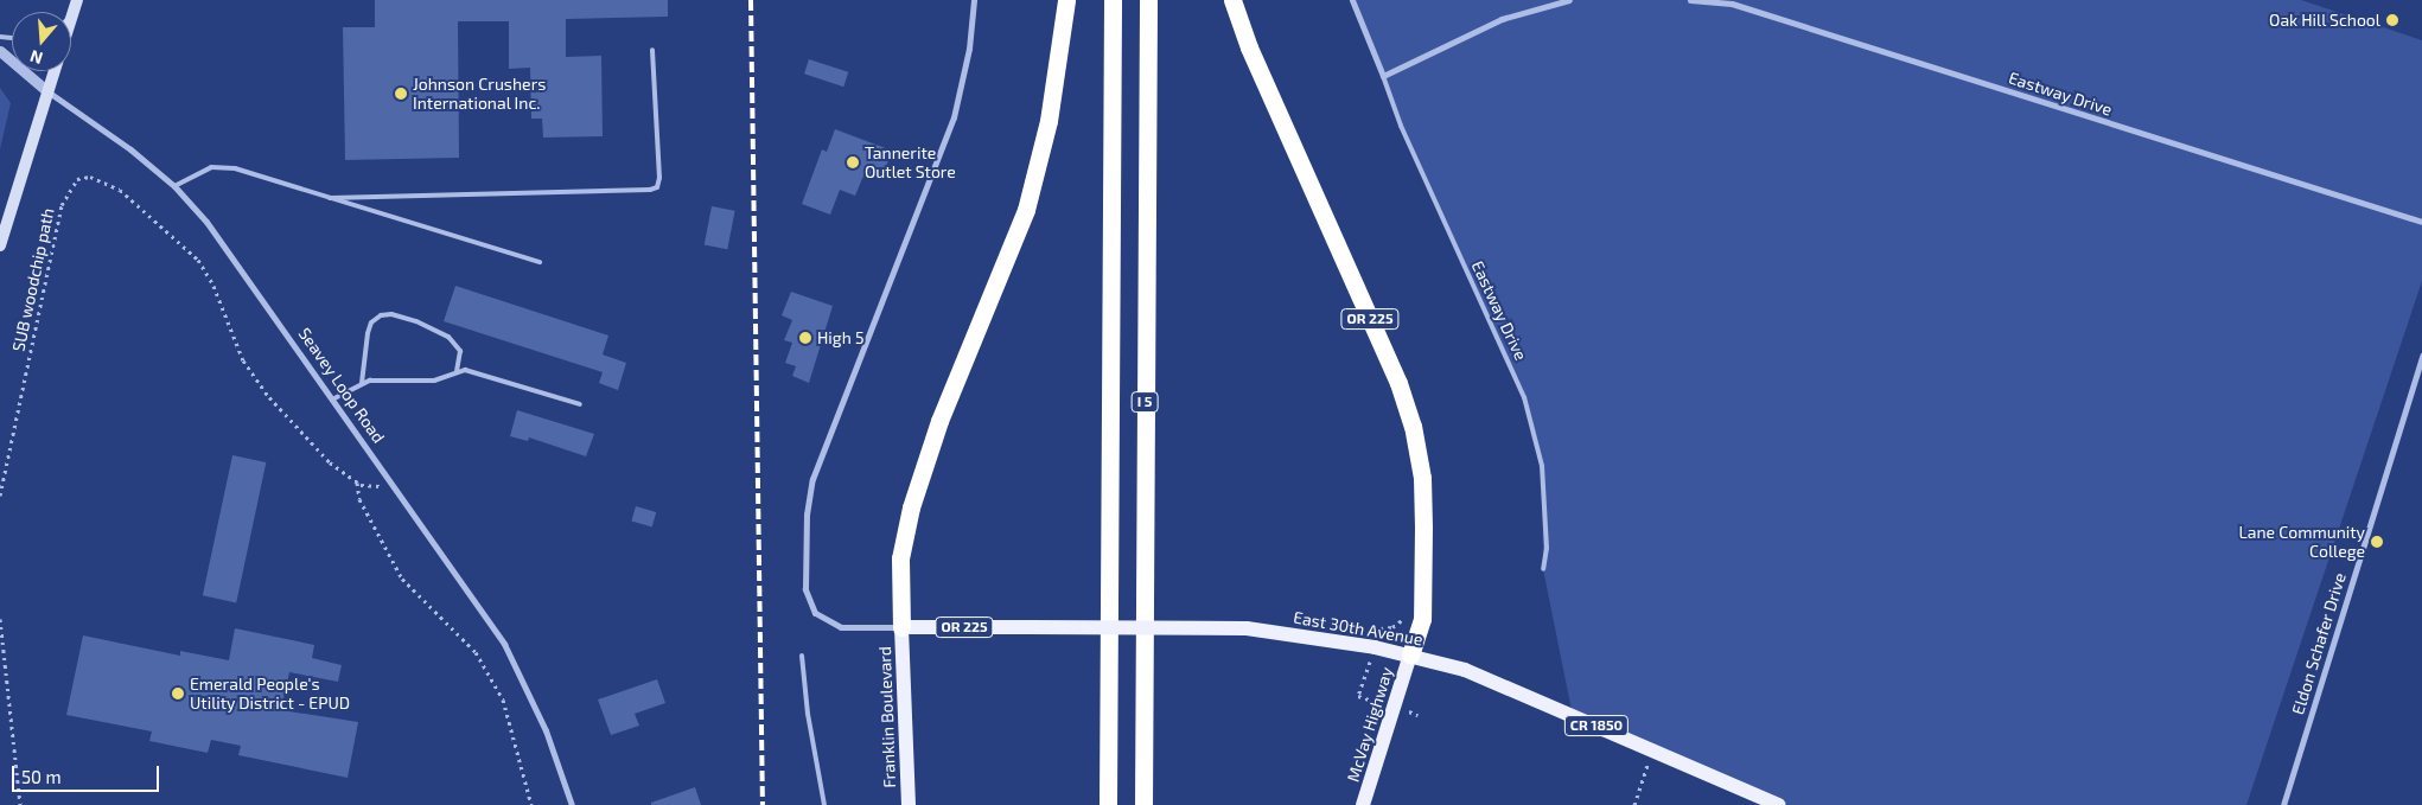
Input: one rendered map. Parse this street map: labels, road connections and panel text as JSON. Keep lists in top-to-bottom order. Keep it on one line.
{"streets":{"highway":["OR 225","I 5"],"main road":["East 30th Avenue","Franklin Boulevard","McVay Highway","CR 1850"],"street":["Eastway Drive","Seavey Loop Road","Eldon Schafer Drive"],"path":["SUB woodchip path"]},"crossings":[["SUB woodchip path","Seavey Loop Road"],["OR 225","East 30th Avenue"],["OR 225","McVay Highway"],["East 30th Avenue","Franklin Boulevard"],["East 30th Avenue","McVay Highway"]],"places":["Oak Hill School","Johnson Crushers International Inc.","Tannerite Outlet Store","High 5","Lane Community College","Emerald People's Utility District - EPUD"],"scale_bar":"50 m","north":"bottom"}
